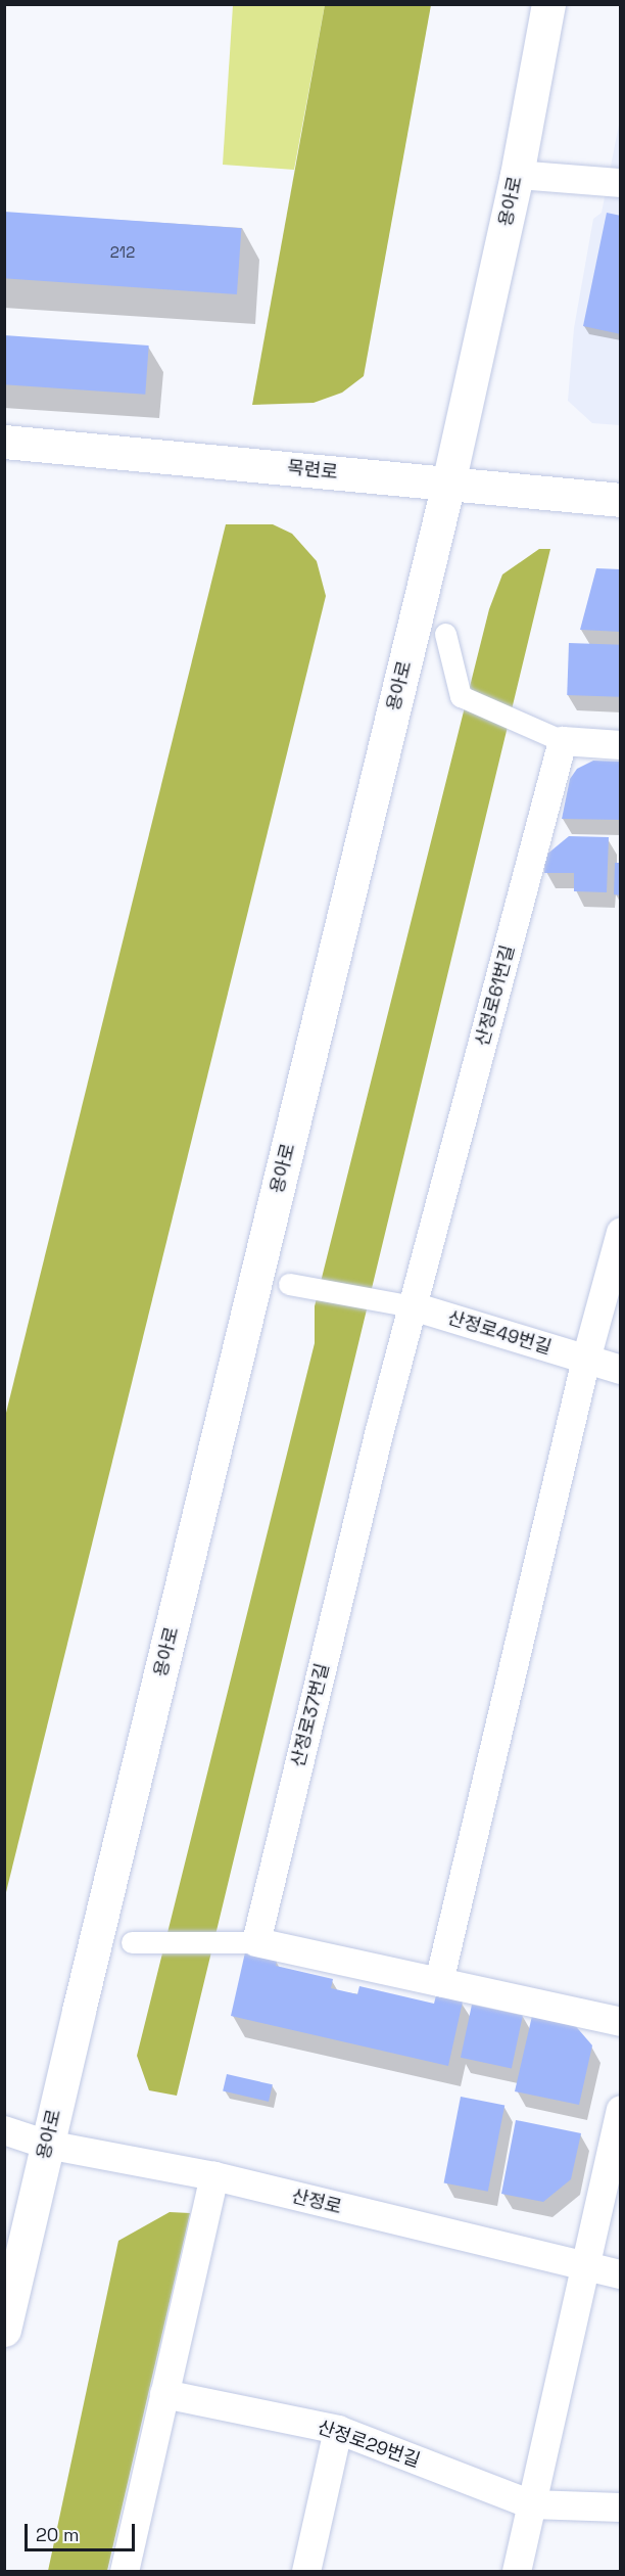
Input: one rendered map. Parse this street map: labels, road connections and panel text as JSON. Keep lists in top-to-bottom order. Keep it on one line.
{"streets":{"main road":["용아로","목련로"],"street":["산정로61번길","산정로49번길","산정로37번길","산정로","산정로29번길"]},"crossings":[["용아로","목련로"],["용아로","산정로"],["산정로61번길","산정로49번길"],["산정로61번길","산정로37번길"],["산정로49번길","산정로37번길"]],"house_numbers":["212"],"scale_bar":"20 m"}
